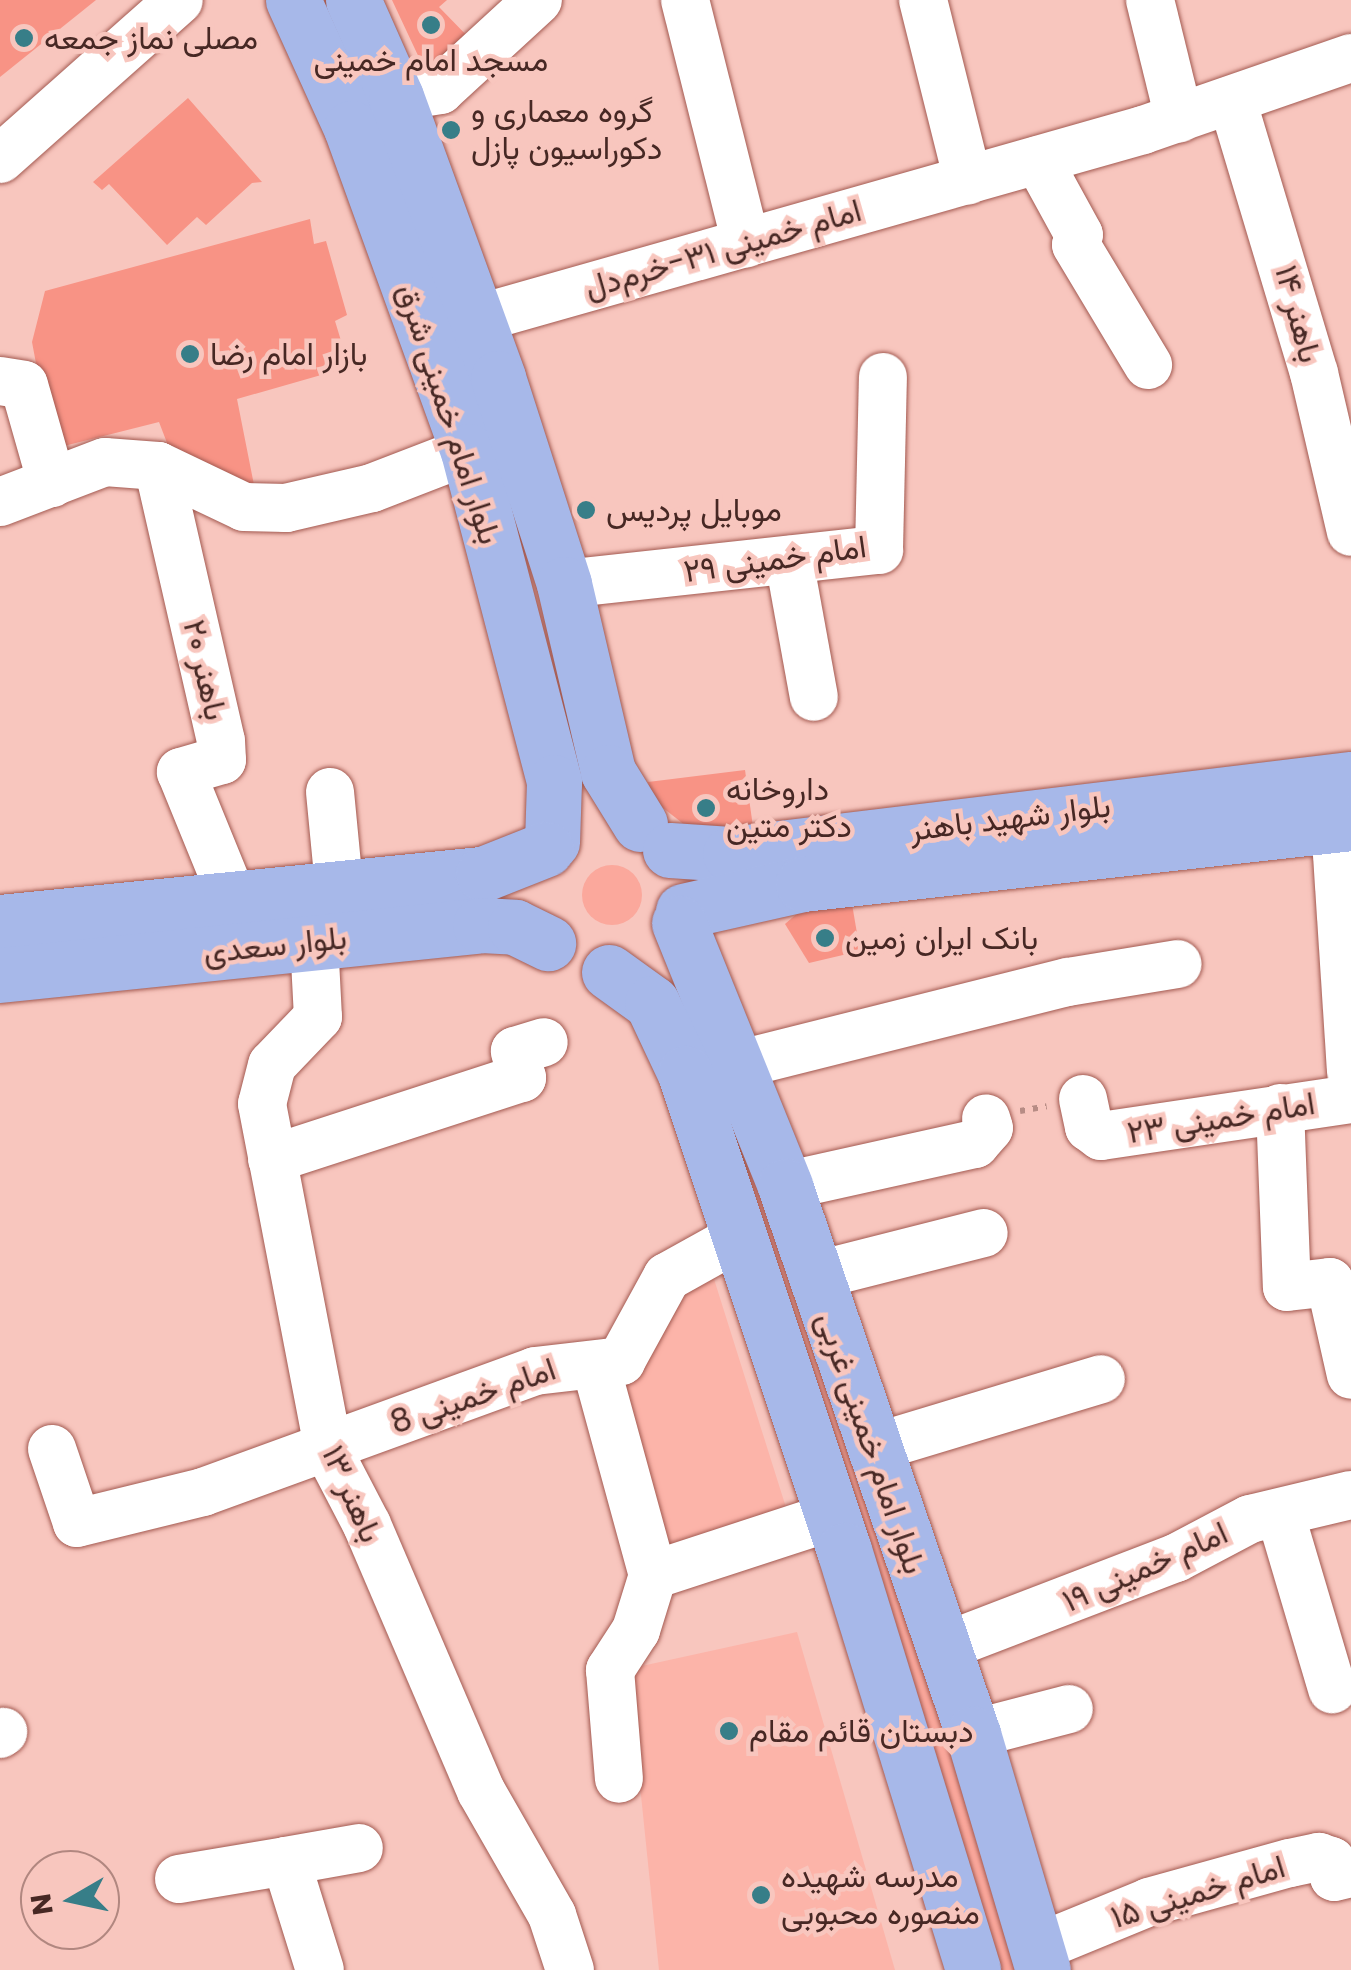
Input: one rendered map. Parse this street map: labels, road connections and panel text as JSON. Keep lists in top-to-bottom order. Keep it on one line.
{"streets":{"main road":["بلوار امام خمینی شرق","بلوار شهید باهنر","بلوار سعدی","بلوار امام خمینی غربی"],"street":["امام خمینی ۳۱-خرم‌دل","باهنر ۱۴","امام خمینی ۲۹","باهنر ۲۰","امام خمینی ۲۳","امام خمینی 8","باهنر ۱۳","امام خمینی ۱۹","امام خمینی ۱۵"]},"crossings":[["امام خمینی ۳۱-خرم‌دل","باهنر ۱۴"],["امام خمینی ۳۱-خرم‌دل","بلوار امام خمینی شرق"],["بلوار امام خمینی شرق","امام خمینی ۲۹"],["بلوار امام خمینی شرق","بلوار شهید باهنر"],["بلوار امام خمینی شرق","بلوار سعدی"],["بلوار امام خمینی شرق","بلوار امام خمینی غربی"],["باهنر ۲۰","بلوار سعدی"],["بلوار شهید باهنر","بلوار سعدی"],["بلوار شهید باهنر","بلوار امام خمینی غربی"],["بلوار سعدی","بلوار امام خمینی غربی"],["بلوار سعدی","باهنر ۱۳"],["امام خمینی 8","بلوار امام خمینی غربی"],["امام خمینی 8","باهنر ۱۳"],["بلوار امام خمینی غربی","امام خمینی ۱۹"],["بلوار امام خمینی غربی","امام خمینی ۱۵"]],"places":["مسجد امام خمینی","مصلی نماز جمعه","گروه معماری و دکوراسیون پازل","بازار امام رضا","موبایل پردیس","داروخانه دکتر متین","بانک ایران زمین","دبستان قائم مقام","مدرسه شهیده منصوره محبوبی"],"north":"left"}
